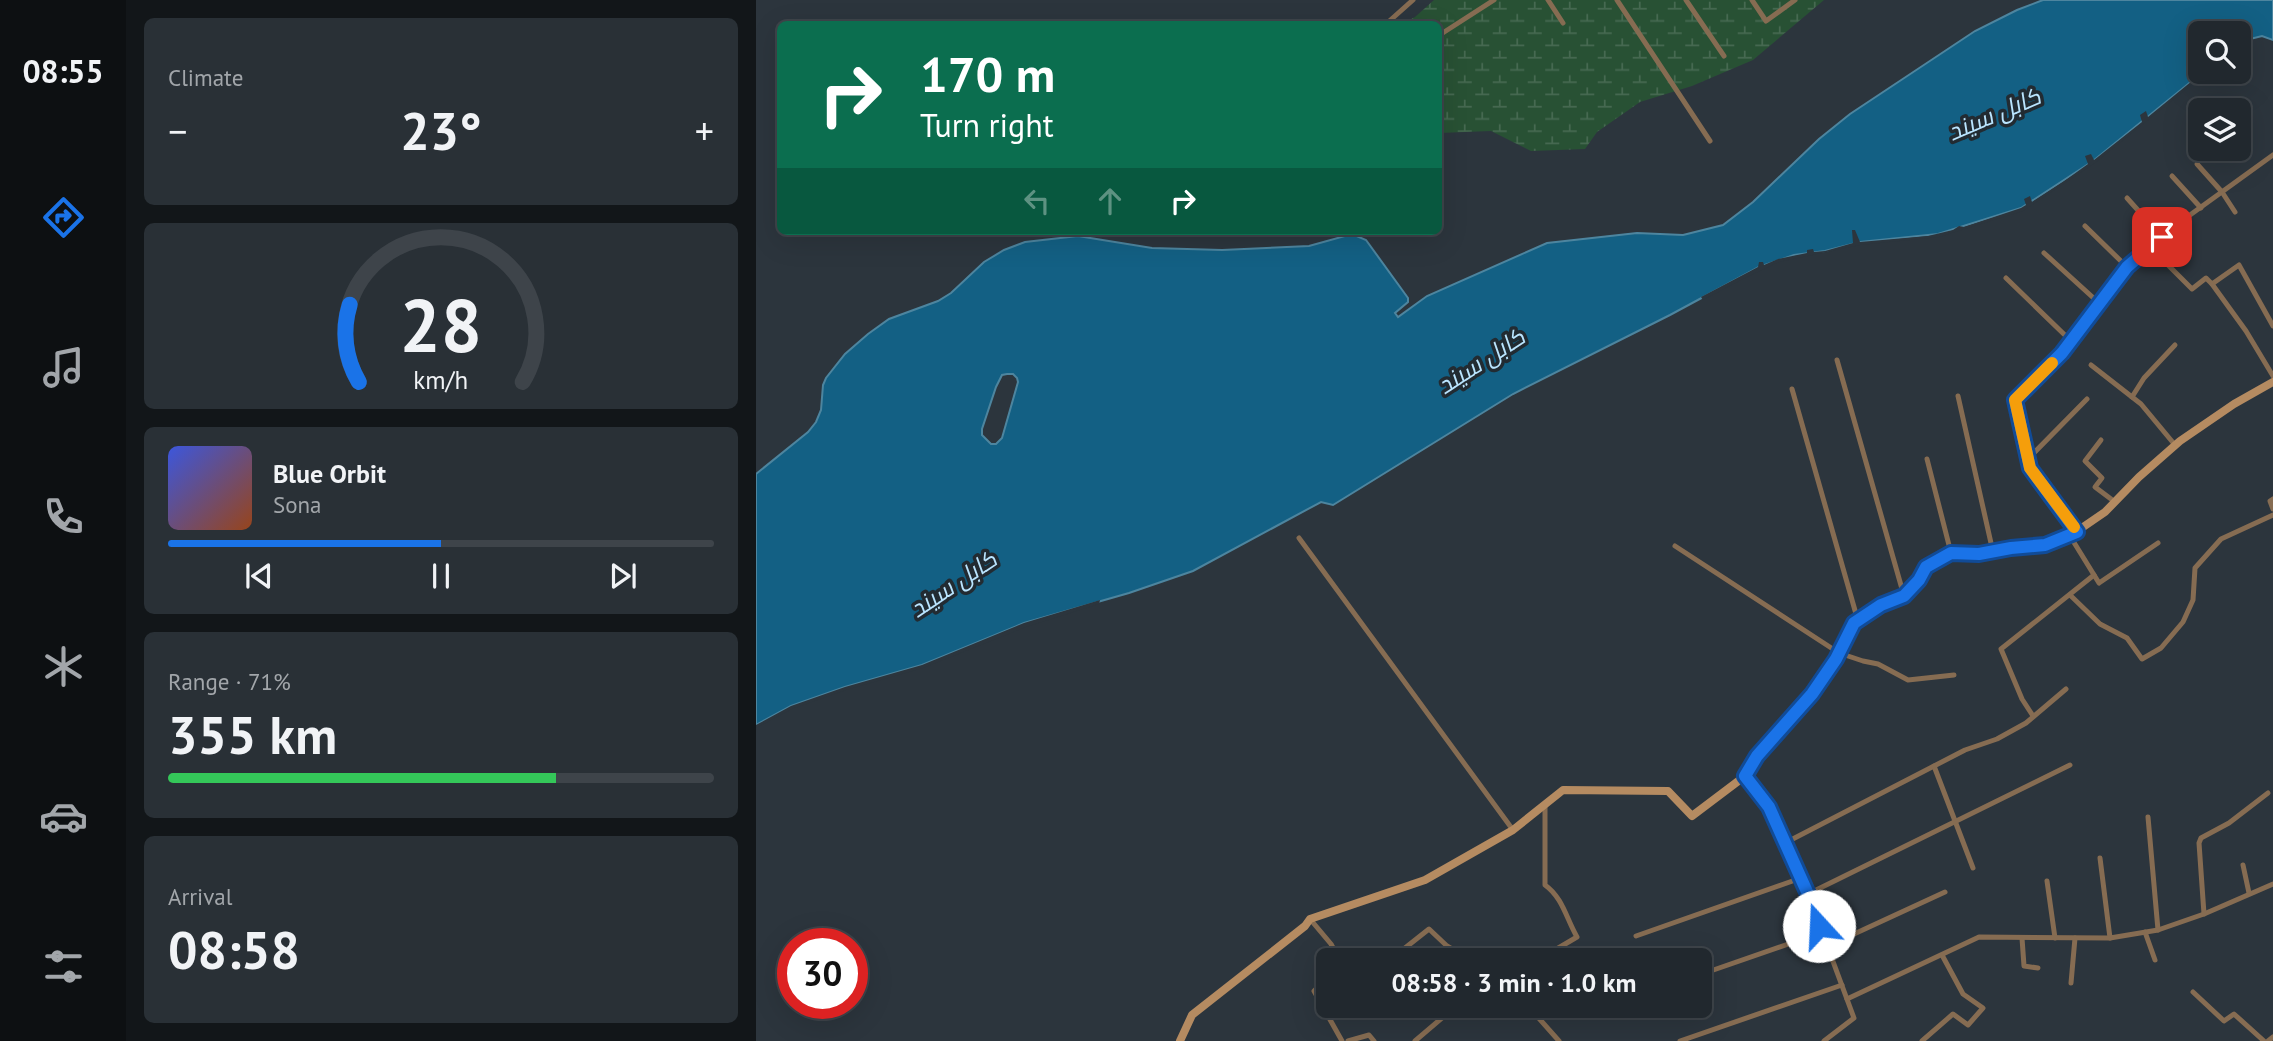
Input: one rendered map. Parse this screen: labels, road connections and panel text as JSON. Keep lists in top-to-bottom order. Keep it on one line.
{"water":["کابل سيند"],"page":{"tabs":"08:55","tile":["Climate",["Range · 71%","355 km"],["Arrival","08:58"]],"turn":["170 m","Turn right"],"heat":["−","23°","+"],"song":["Blue Orbit","Sona"],"limit":"30","trip":"08:58 · 3 min · 1.0 km","gauge":["28","km/h"]}}
